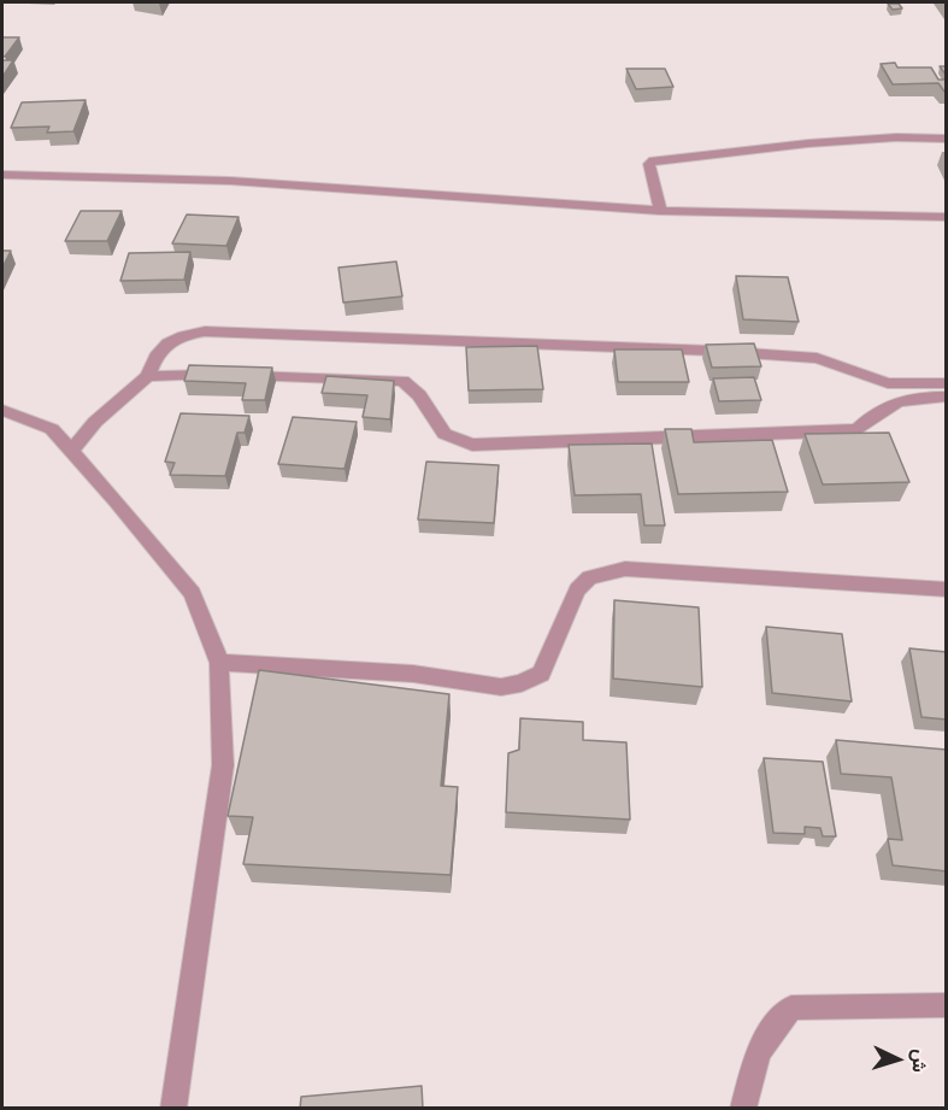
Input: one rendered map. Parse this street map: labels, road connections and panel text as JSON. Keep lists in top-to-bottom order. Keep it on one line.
{"north":"right"}
